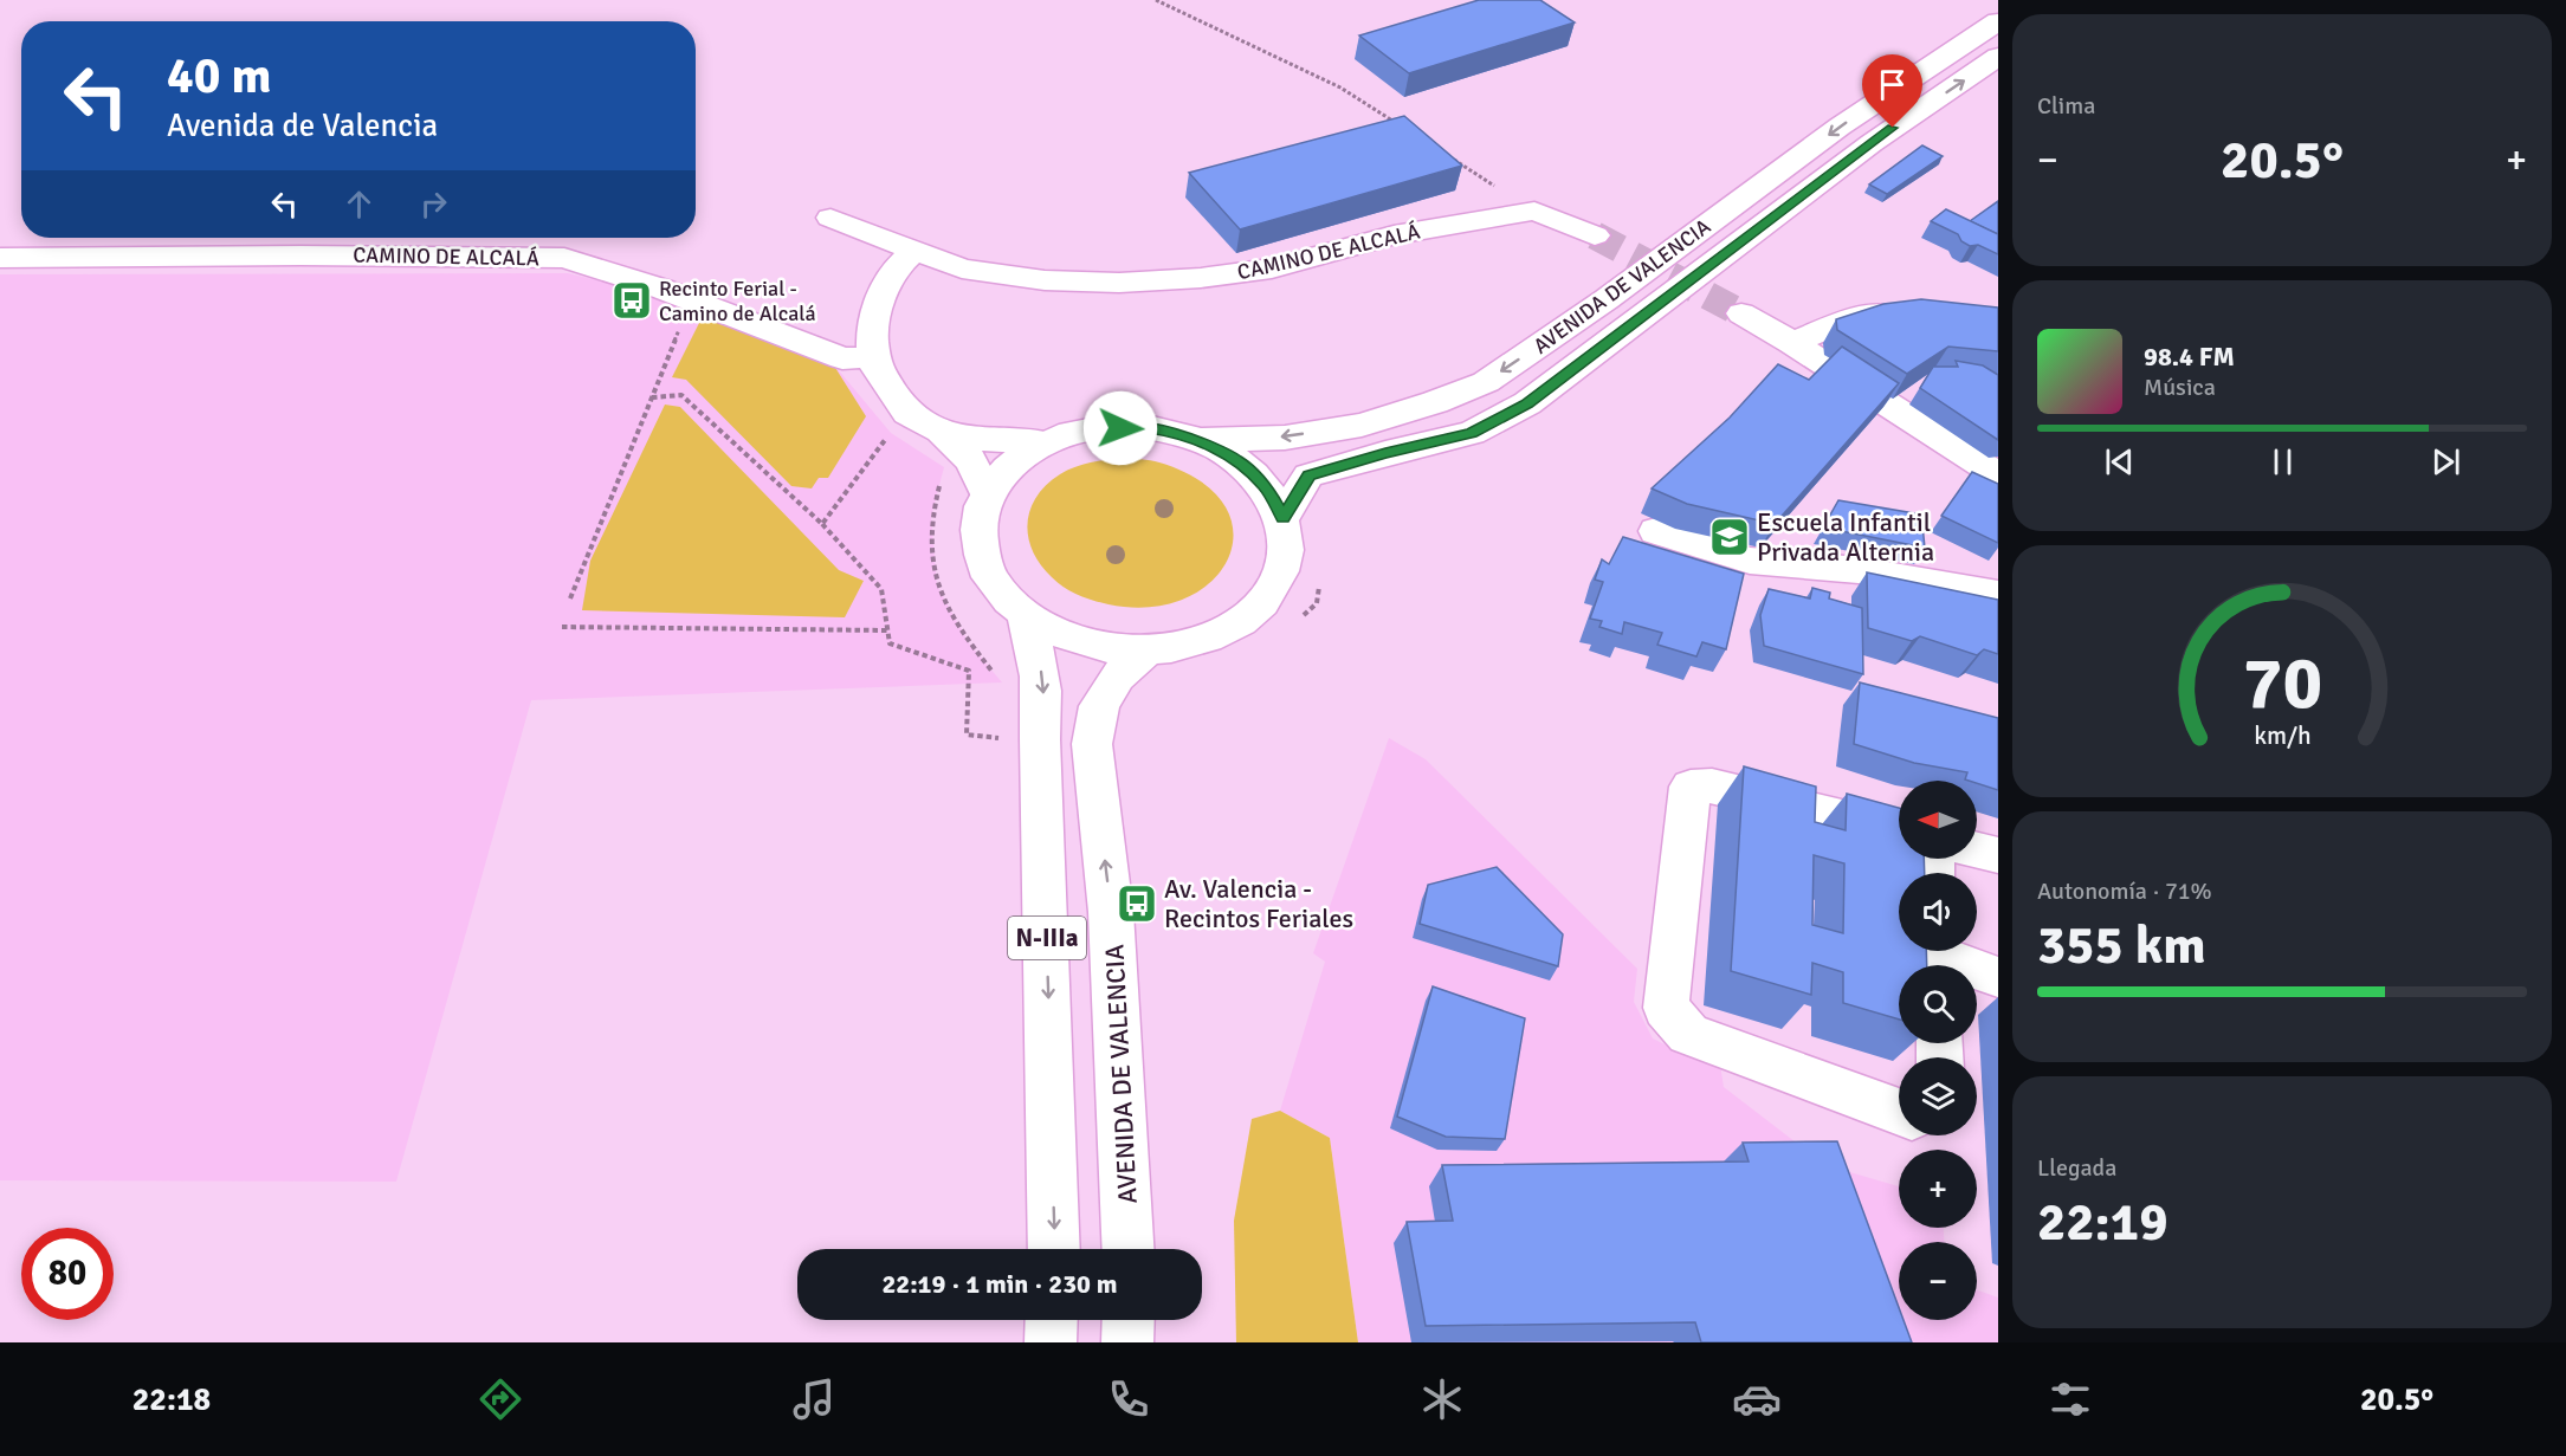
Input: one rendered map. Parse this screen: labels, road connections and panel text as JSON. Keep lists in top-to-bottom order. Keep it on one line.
{"streets":{"main road":["CAMINO DE ALCALÁ","AVENIDA DE VALENCIA","N-IIIa"]},"crossings":[["AVENIDA DE VALENCIA","N-IIIa"]],"places":{"bus stop":["Recinto Ferial - Camino de Alcalá","Av. Valencia - Recintos Feriales"],"school or university":["Escuela Infantil Privada Alternia"]},"north":"left","page":{"tile":["Clima",["Autonomía · 71%","355 km"],["Llegada","22:19"]],"turn":["40 m","Avenida de Valencia"],"heat":["−","20.5°","+"],"song":["98.4 FM","Música"],"map_buttons":["+","−"],"limit":"80","trip":"22:19 · 1 min · 230 m","tabs":["22:18","20.5°"],"gauge":["70","km/h"]}}
